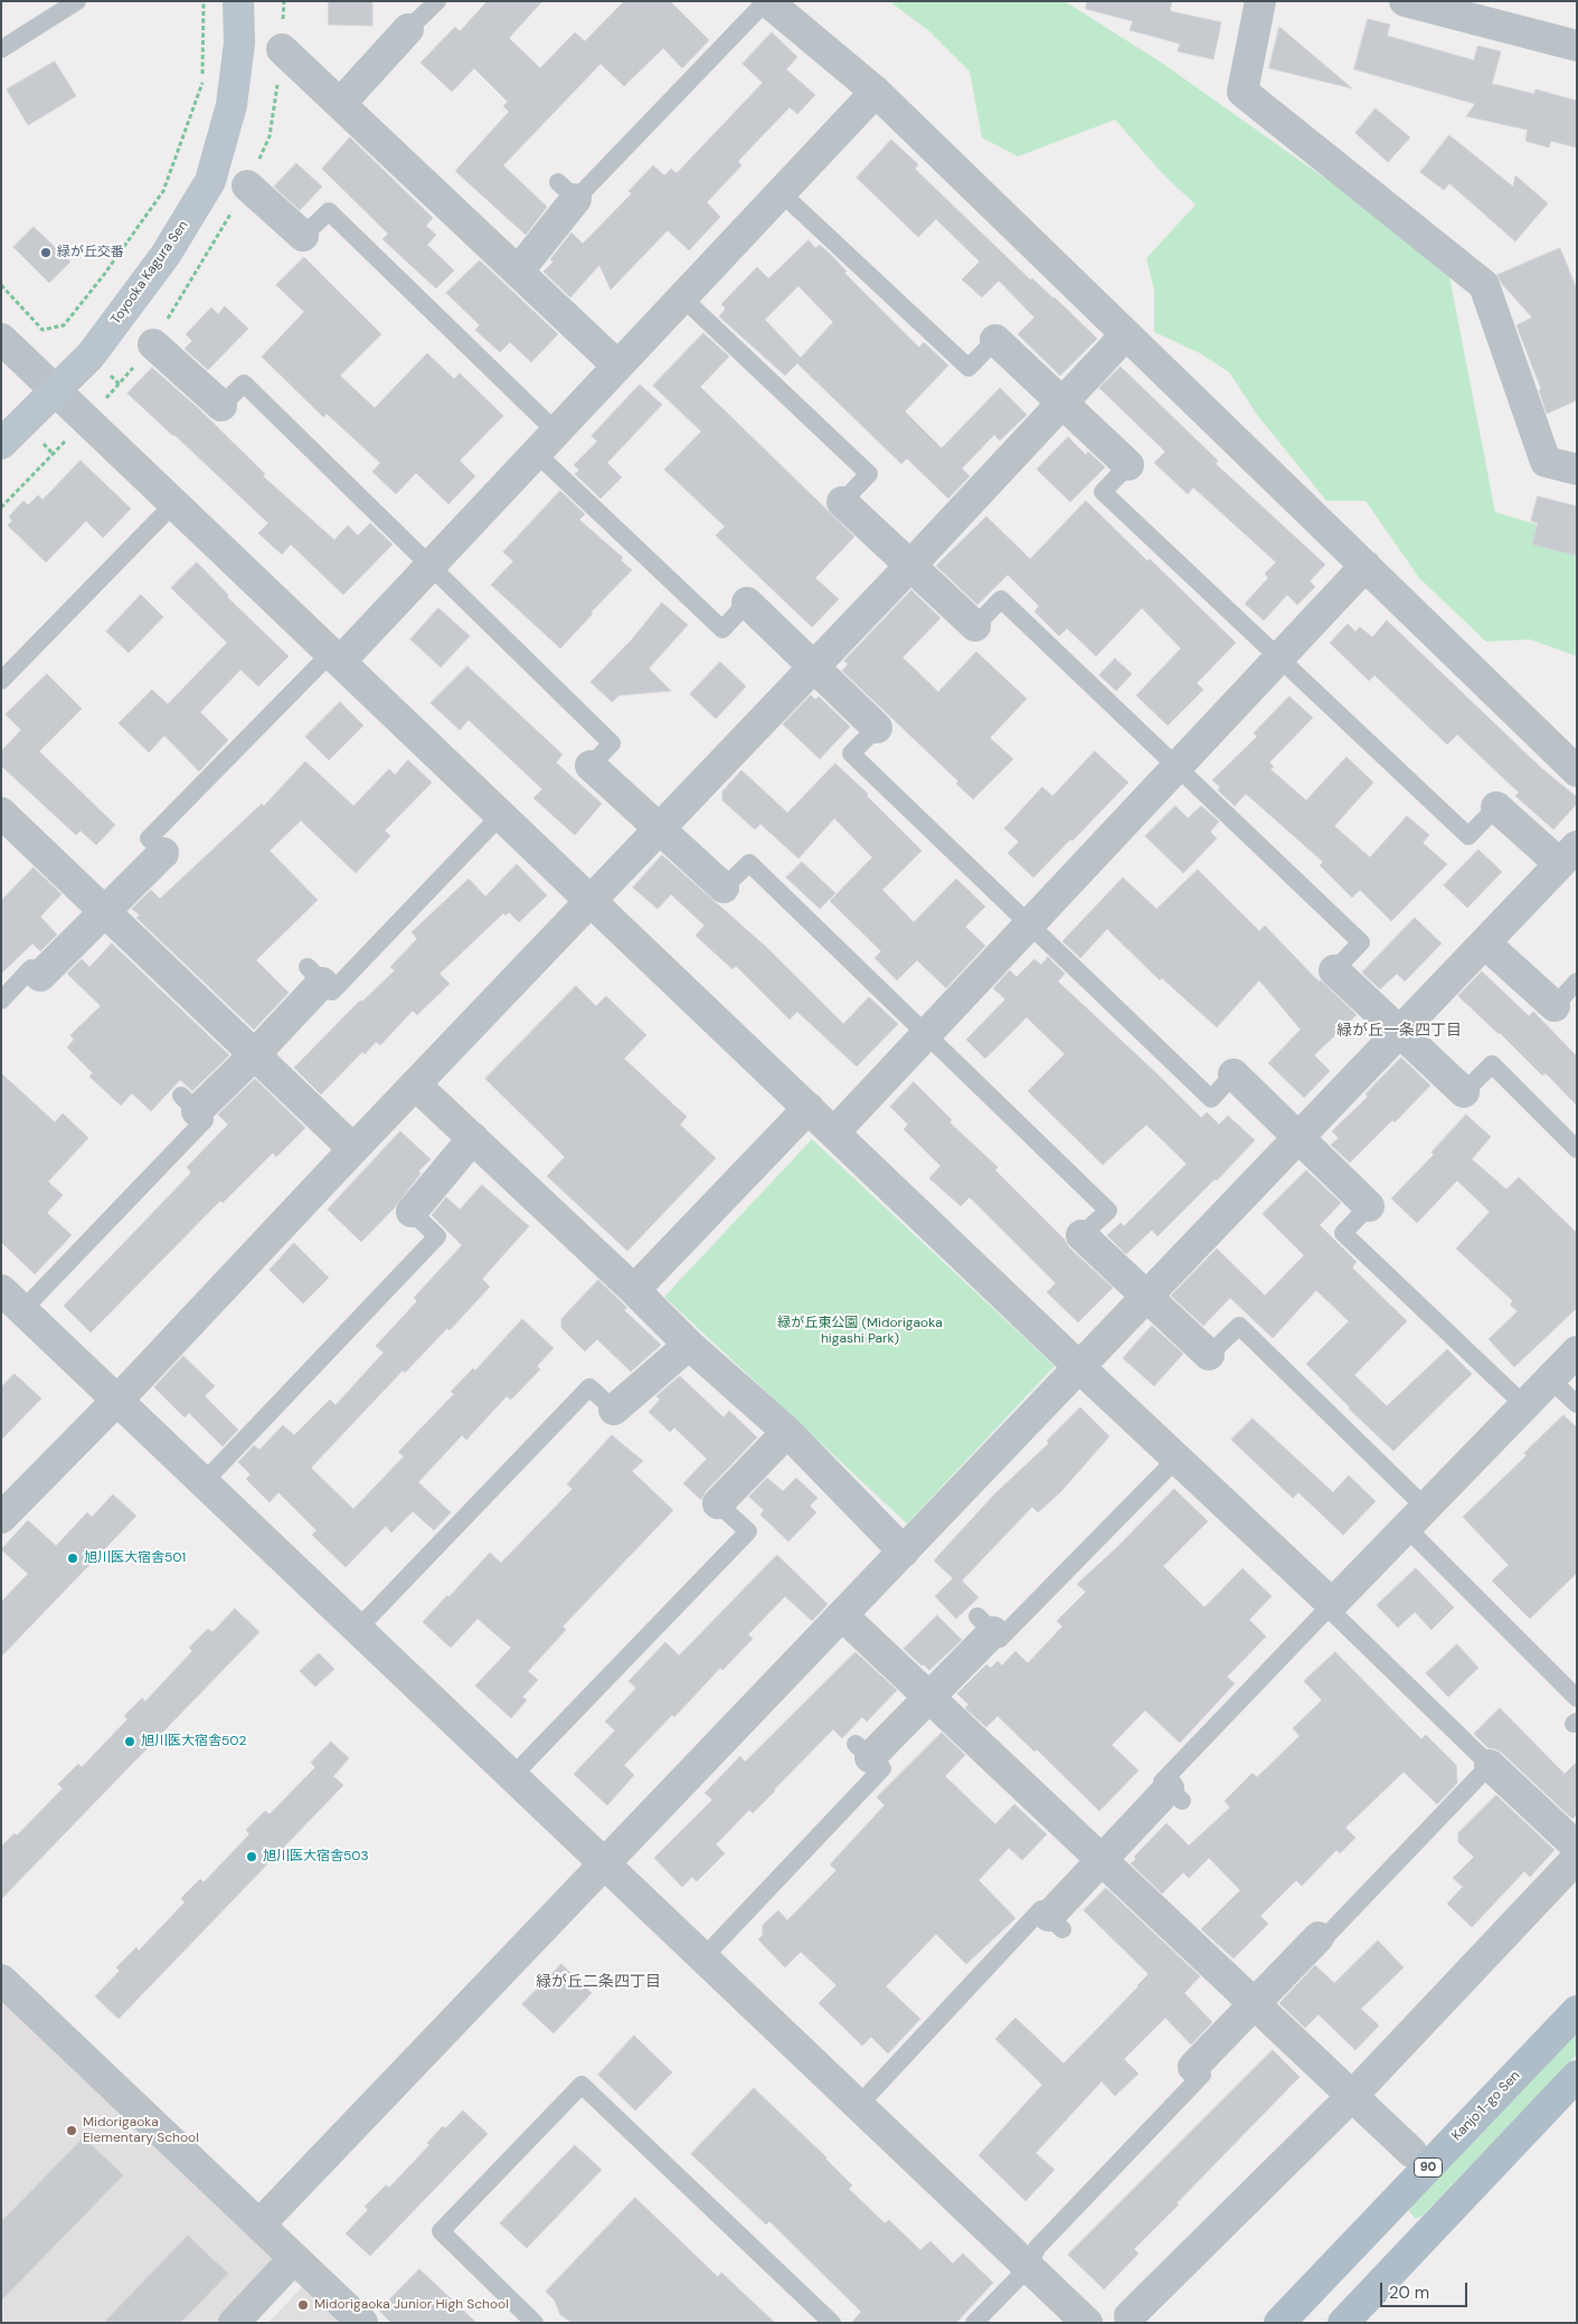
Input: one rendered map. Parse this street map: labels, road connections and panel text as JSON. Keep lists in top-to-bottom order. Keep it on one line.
{"streets":{"main road":["Kanjo 1-go Sen","90"],"street":["Toyooka Kagura Sen"]},"districts":["緑が丘一条四丁目","緑が丘二条四丁目"],"parks":["緑が丘東公園 (Midorigaoka higashi Park)"],"places":["緑が丘交番","旭川医大宿舎501","旭川医大宿舎502","旭川医大宿舎503","Midorigaoka Elementary School","Midorigaoka Junior High School"],"scale_bar":"20 m"}
